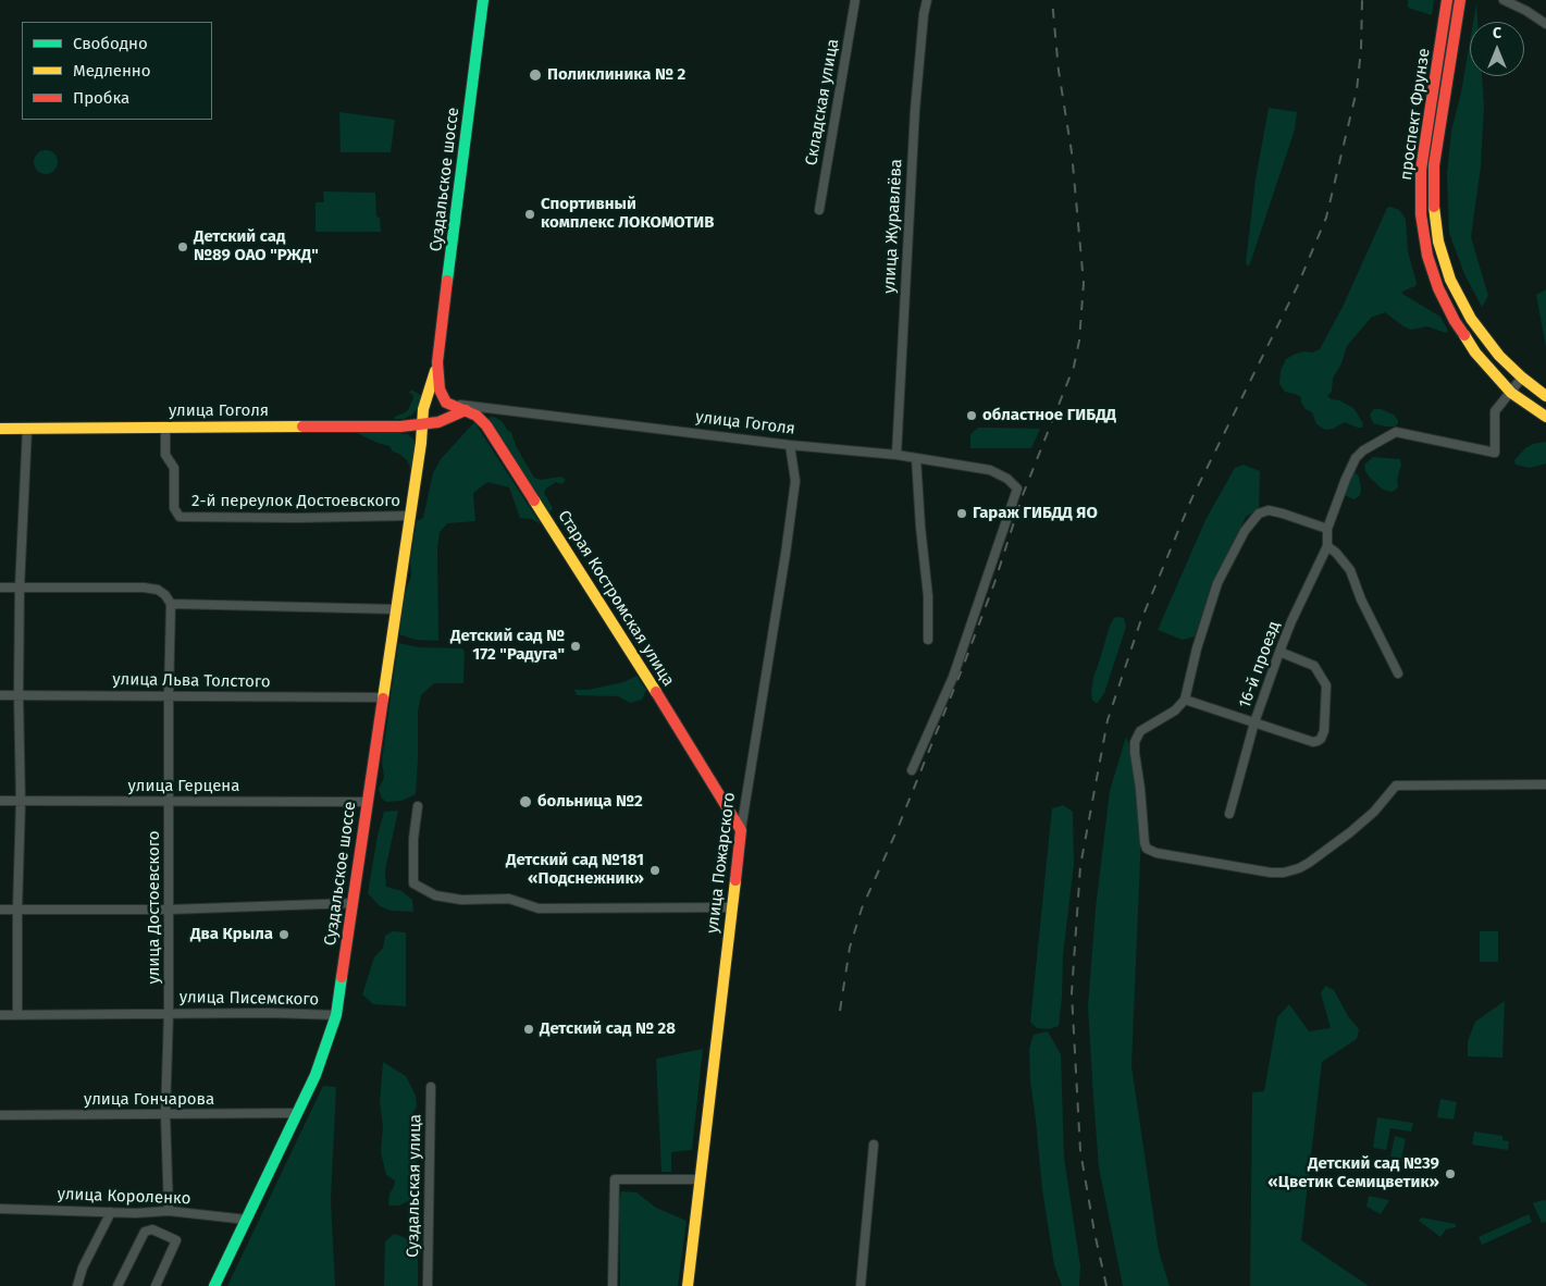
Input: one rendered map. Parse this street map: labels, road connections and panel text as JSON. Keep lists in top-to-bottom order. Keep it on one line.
{"streets":{"main road":["проспект Фрунзе","Суздальское шоссе","улица Гоголя","Старая Костромская улица","улица Пожарского"],"street":["Складская улица","улица Журавлёва","2-й переулок Достоевского","16-й проезд","улица Льва Толстого","улица Герцена","улица Достоевского","улица Писемского","улица Гончарова","Суздальская улица","улица Короленко"]},"crossings":[["Суздальское шоссе","улица Гоголя"],["Суздальское шоссе","2-й переулок Достоевского"],["Суздальское шоссе","Старая Костромская улица"],["Суздальское шоссе","улица Льва Толстого"],["Суздальское шоссе","улица Герцена"],["Суздальское шоссе","улица Писемского"],["Суздальское шоссе","улица Гончарова"],["Суздальское шоссе","улица Короленко"],["улица Журавлёва","улица Гоголя"],["улица Гоголя","2-й переулок Достоевского"],["улица Гоголя","Старая Костромская улица"],["улица Гоголя","улица Пожарского"],["Старая Костромская улица","улица Пожарского"],["улица Льва Толстого","улица Достоевского"],["улица Герцена","улица Достоевского"],["улица Достоевского","улица Писемского"],["улица Достоевского","улица Гончарова"],["улица Достоевского","улица Короленко"]],"places":["Поликлиника № 2","Спортивный комплекс ЛОКОМОТИВ","Детский сад №89 ОАО \"РЖД\"","областное ГИБДД","Гараж ГИБДД ЯО","Детский сад № 172 \"Радуга\"","больница №2","Детский сад №181 «Подснежник»","Два Крыла","Детский сад № 28","Детский сад №39 «Цветик Семицветик»"],"legend":["Свободно","Медленно","Пробка"],"north":"top"}
